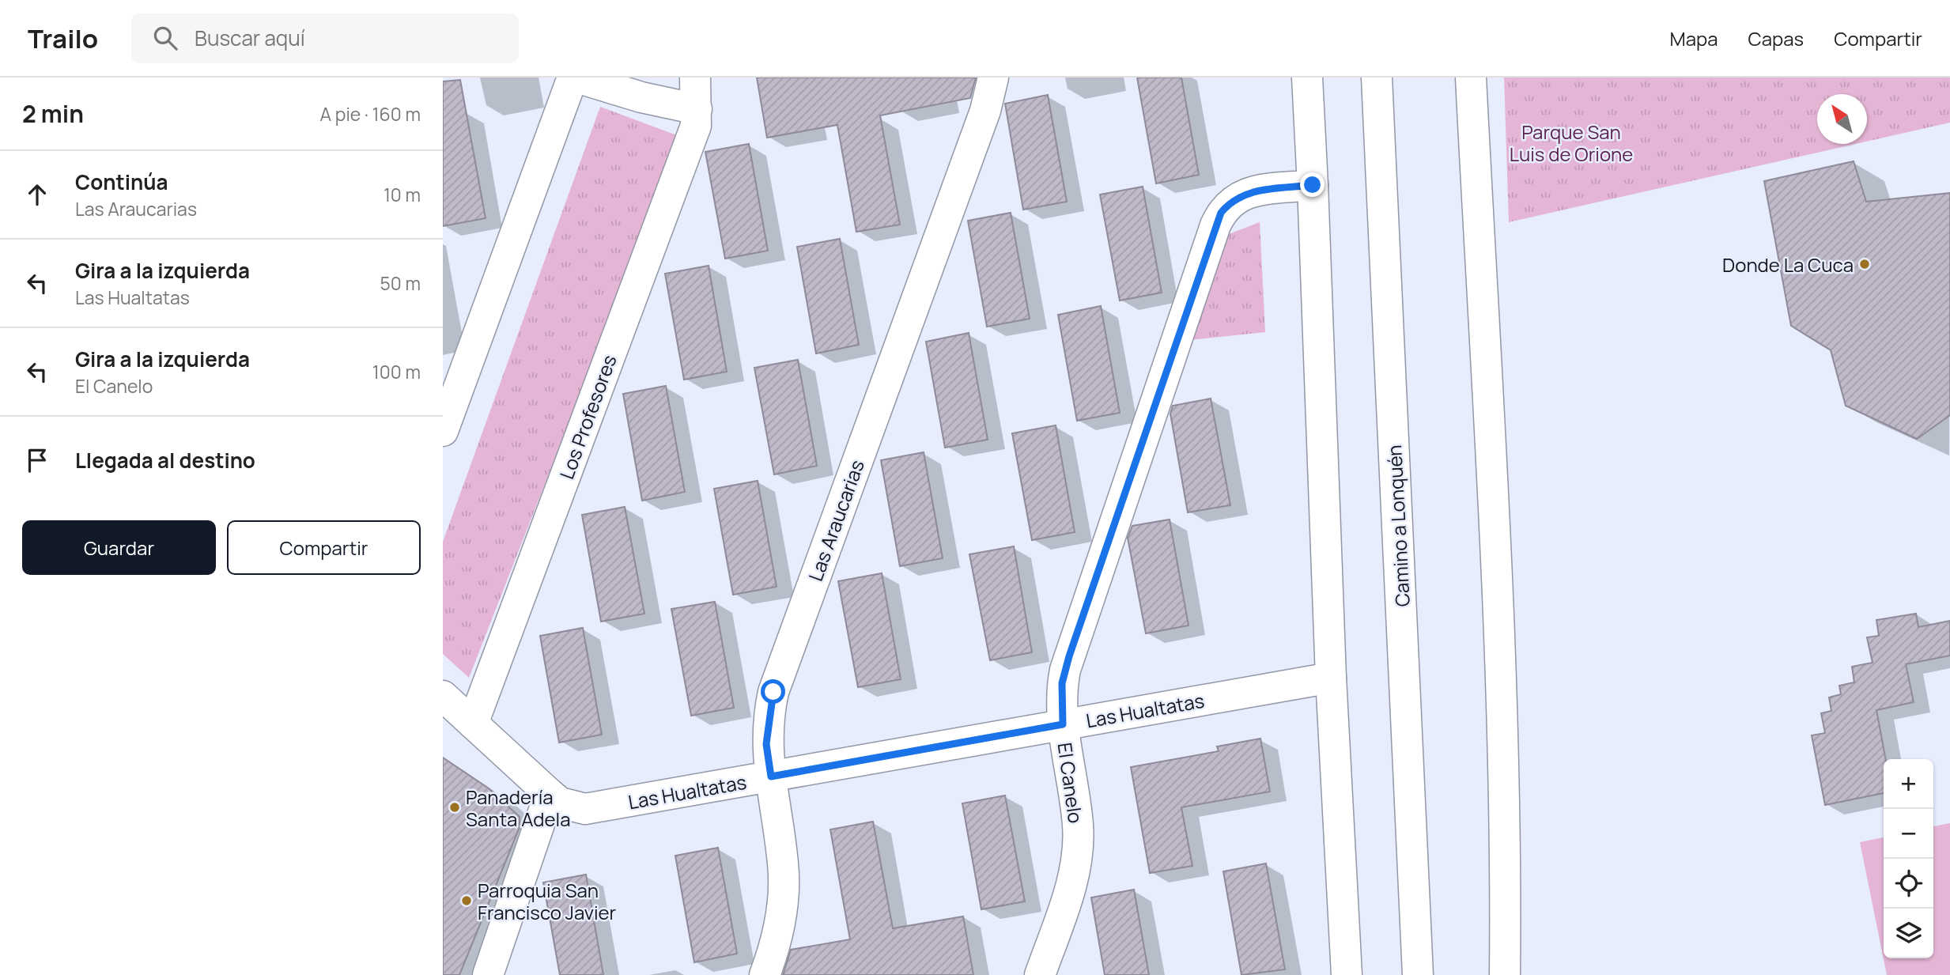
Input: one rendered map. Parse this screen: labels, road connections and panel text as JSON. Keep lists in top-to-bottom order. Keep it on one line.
{"streets":{"street":["Los Profesores","Las Araucarias","Camino a Lonquén","Las Hualtatas","El Canelo"]},"crossings":[["Los Profesores","Las Hualtatas"],["Las Araucarias","Las Hualtatas"],["Las Hualtatas","El Canelo"]],"parks":["Parque San Luis de Orione"],"places":["Donde La Cuca","Panadería Santa Adela","Parroquia San Francisco Javier"],"north":"top left","page":{"header":"Trailo","search":"Buscar aquí","nav":["Mapa","Capas","Compartir"],"heading":["2 min","A pie · 160 m"],"list":[["Continúa","Las Araucarias","10 m"],["Gira a la izquierda","Las Hualtatas","50 m"],["Gira a la izquierda","El Canelo","100 m"],"Llegada al destino"],"buttons":["Guardar","Compartir"],"map_buttons":["+","−"]}}
